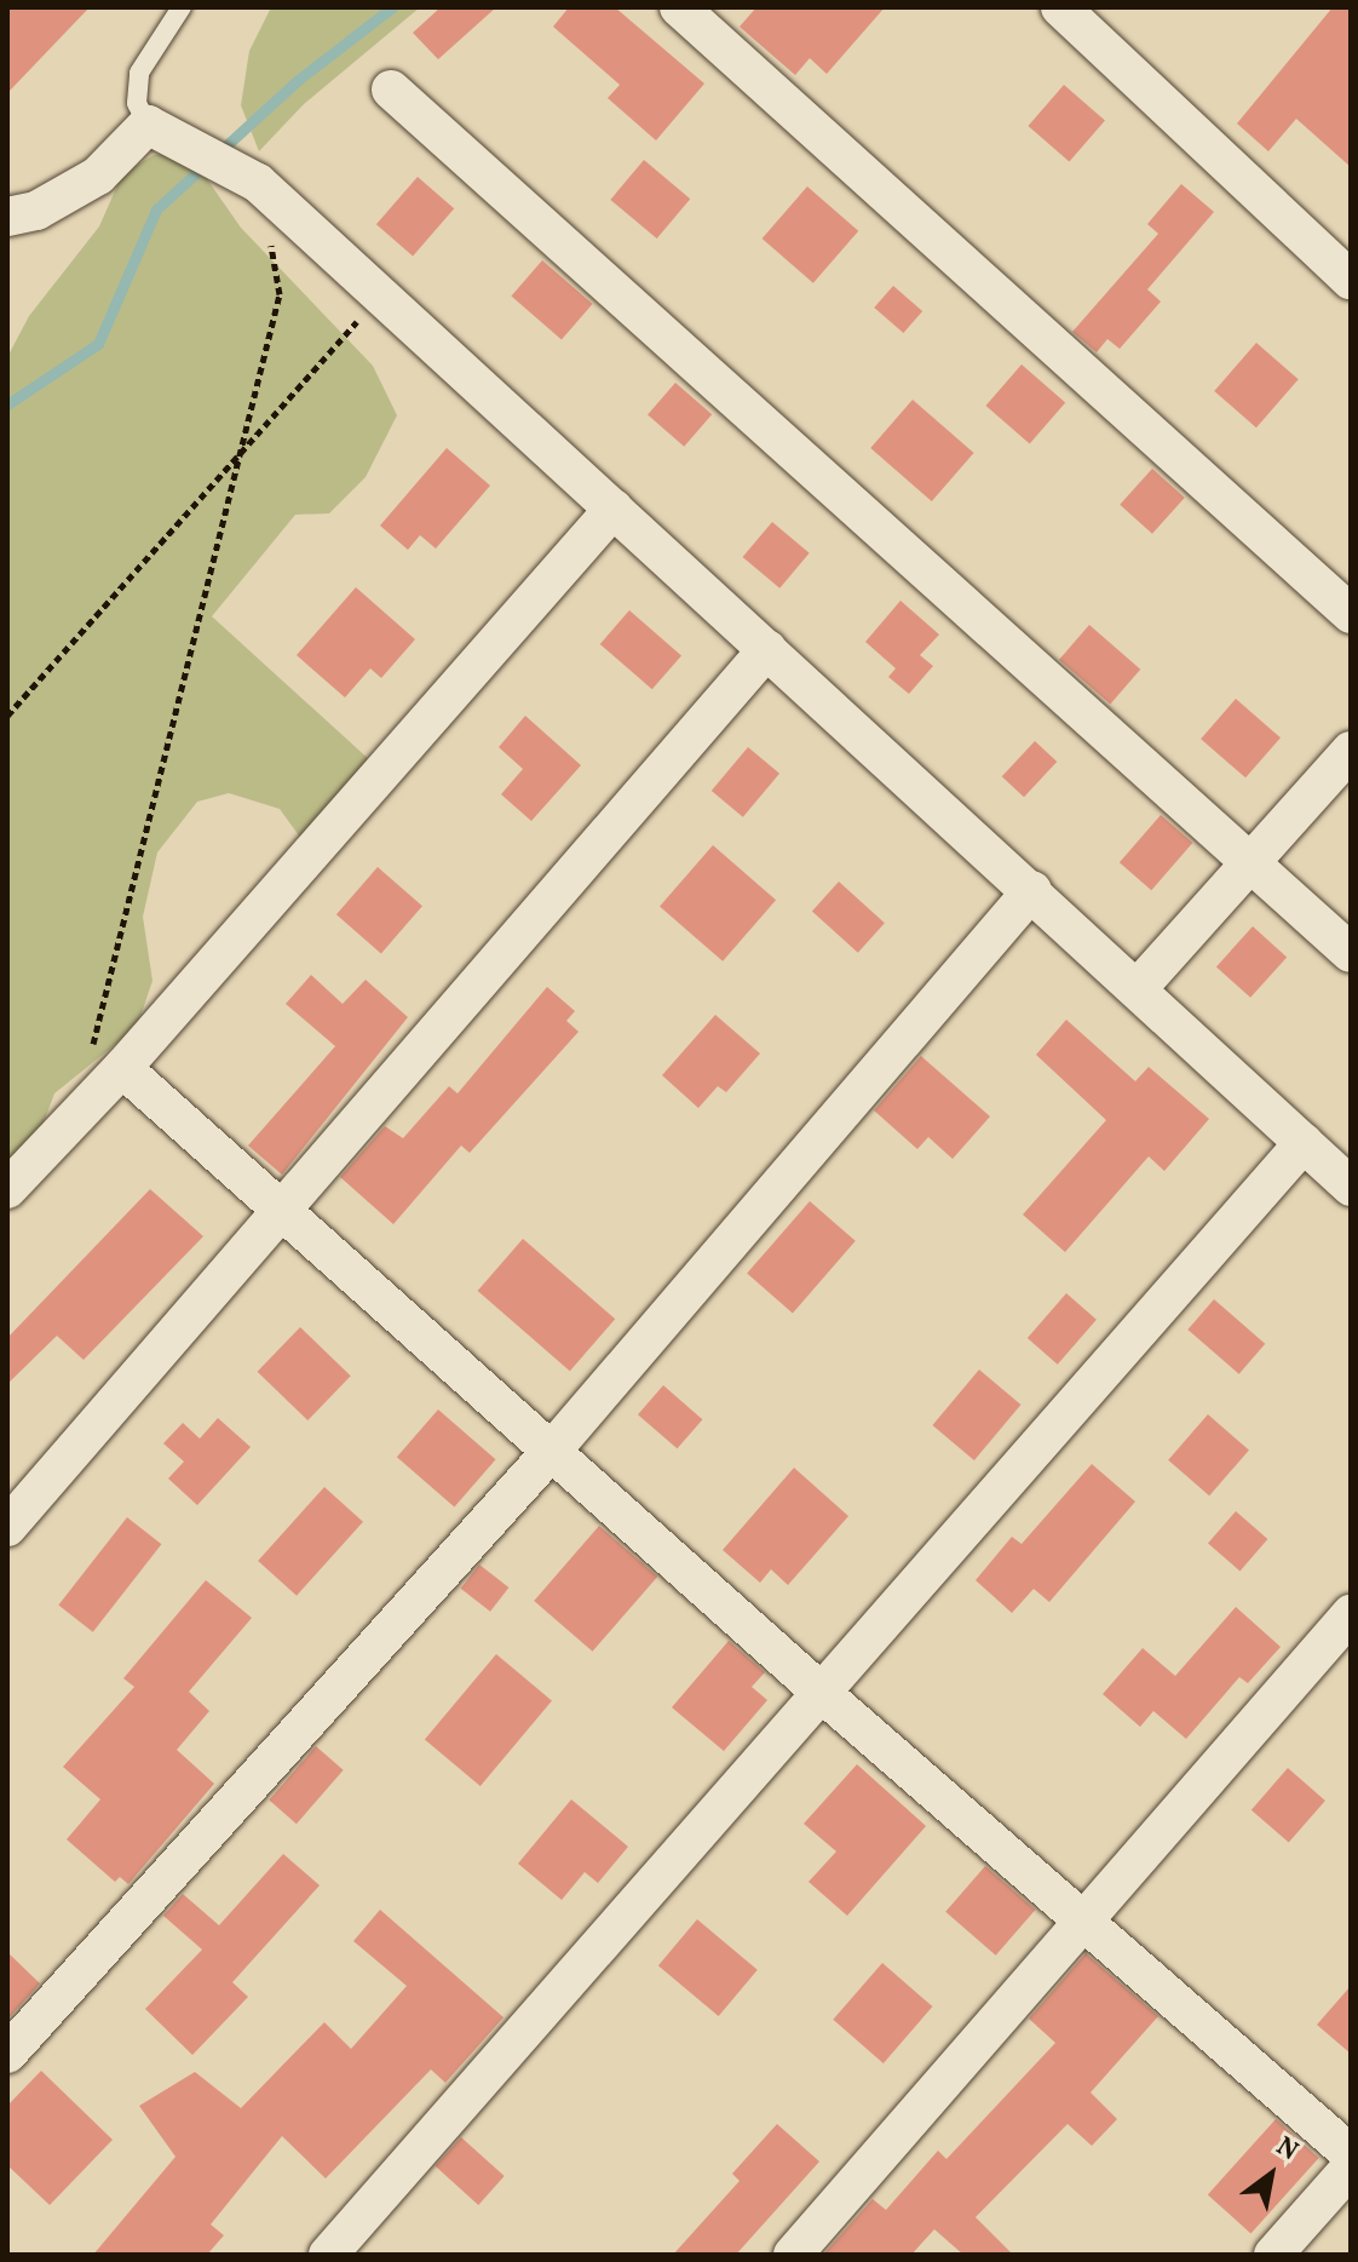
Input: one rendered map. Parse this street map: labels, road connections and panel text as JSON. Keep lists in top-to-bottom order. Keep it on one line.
{"north":"top right"}
